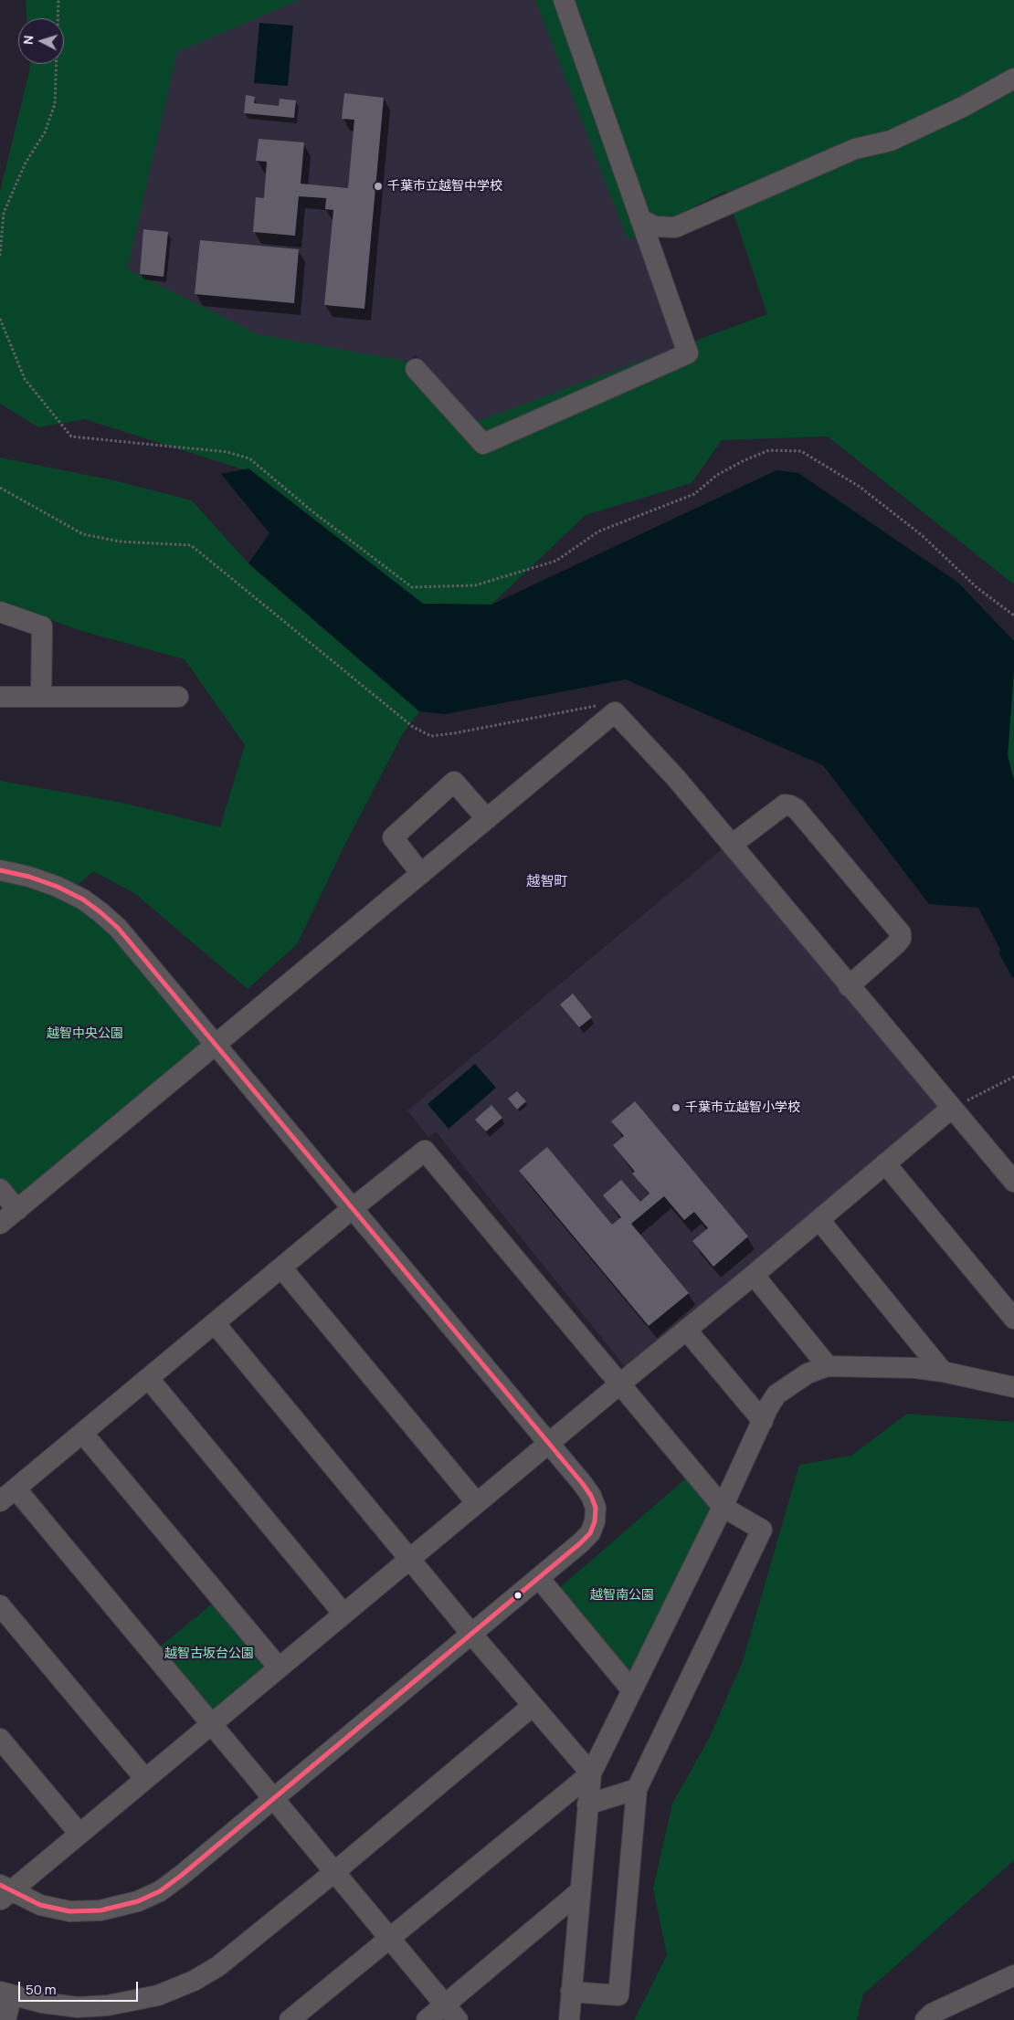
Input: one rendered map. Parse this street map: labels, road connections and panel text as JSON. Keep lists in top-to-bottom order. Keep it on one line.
{"districts":["越智町"],"parks":["越智中央公園","越智南公園","越智古坂台公園"],"places":["千葉市立越智中学校","千葉市立越智小学校"],"scale_bar":"50 m","north":"left"}
